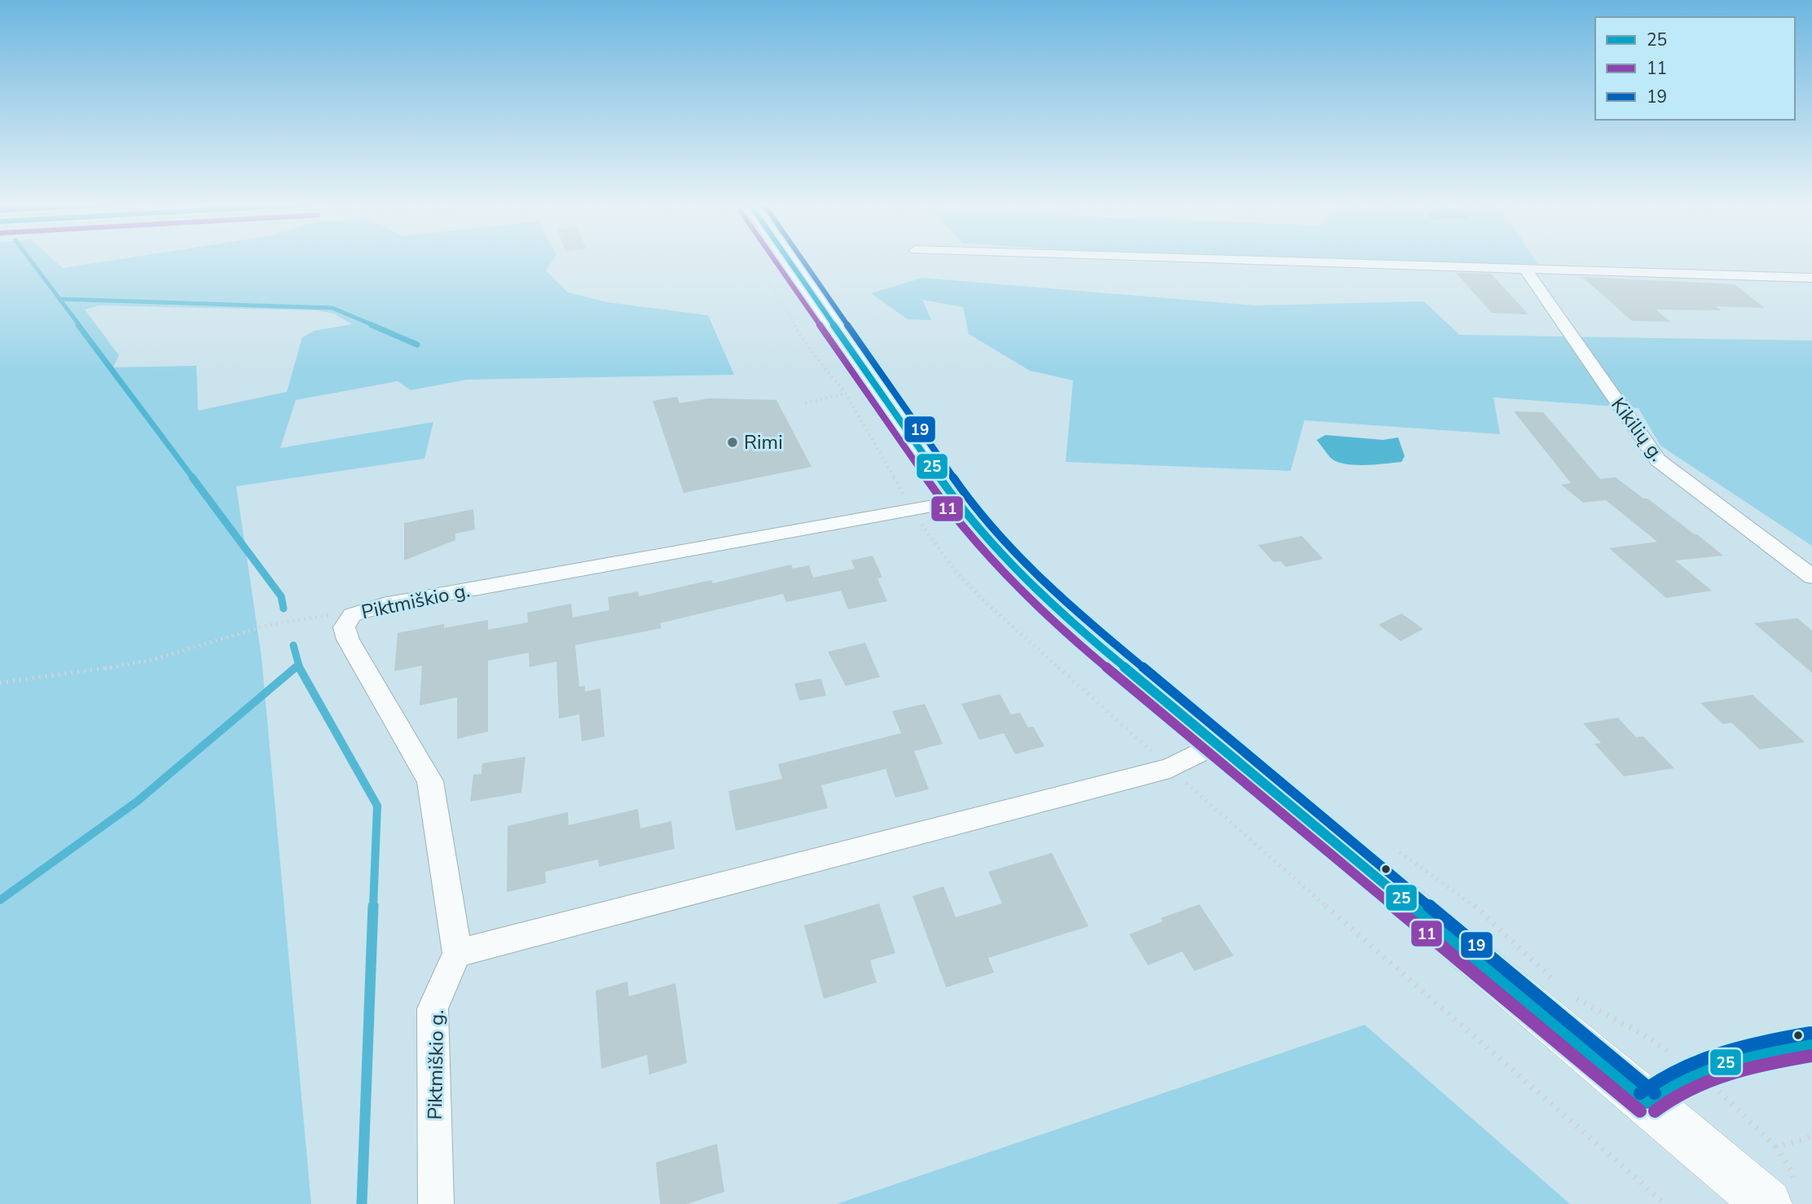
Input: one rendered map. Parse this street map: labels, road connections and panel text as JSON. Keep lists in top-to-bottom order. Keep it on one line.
{"streets":{"street":["Kikilių g.","Piktmiškio g."]},"places":["Rimi"],"lines":["transit line 25","transit line 11","transit line 19"],"legend":["25","11","19"]}
